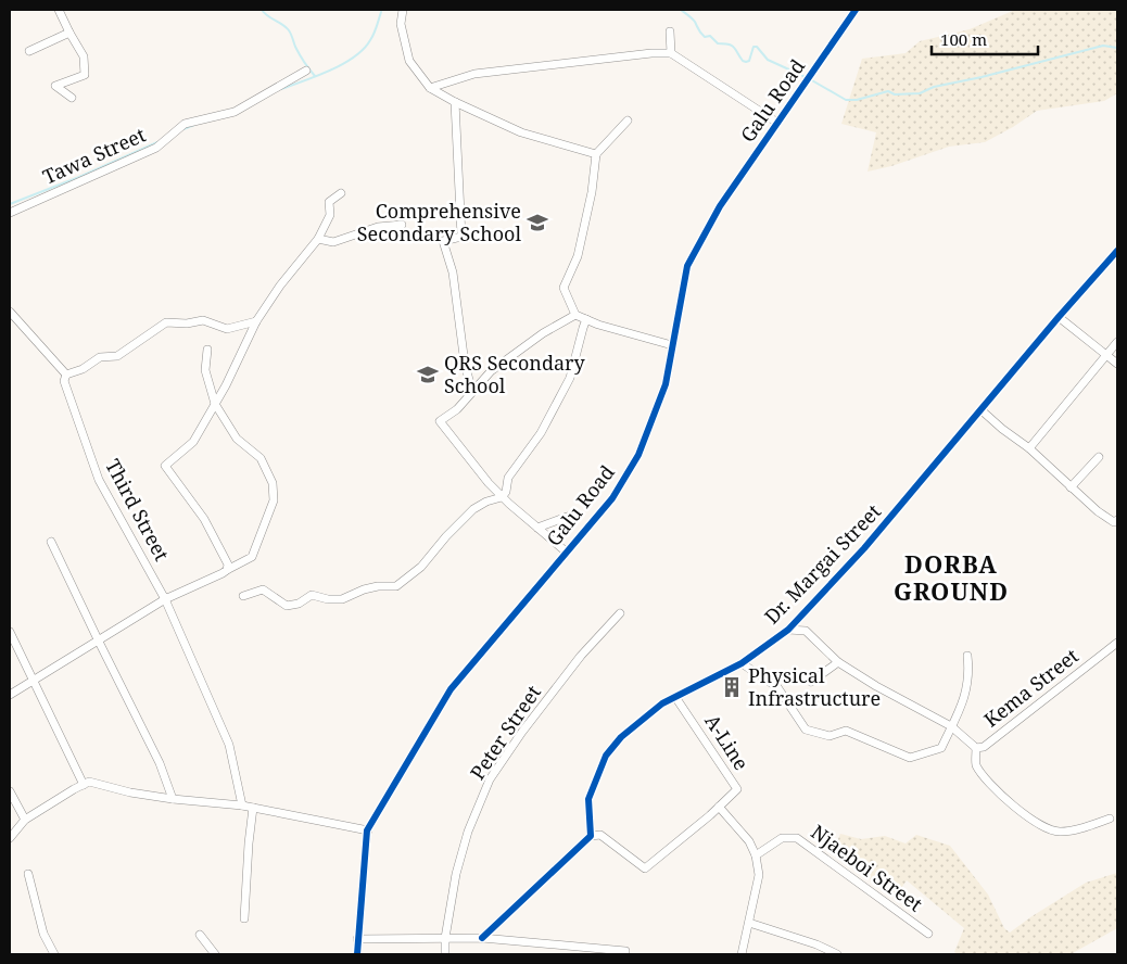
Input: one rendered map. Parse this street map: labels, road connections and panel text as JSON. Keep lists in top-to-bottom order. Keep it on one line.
{"streets":{"street":["Galu Road","Tawa Street","Third Street","Dr. Margai Street","Kema Street","Peter Street","A-Line","Njaeboi Street"]},"crossings":[["Dr. Margai Street","Kema Street"],["Dr. Margai Street","A-Line"]],"districts":["DORBA GROUND"],"places":{"school or university":["Comprehensive Secondary School","QRS Secondary School"],"building":["Physical Infrastructure"]},"scale_bar":"100 m"}
